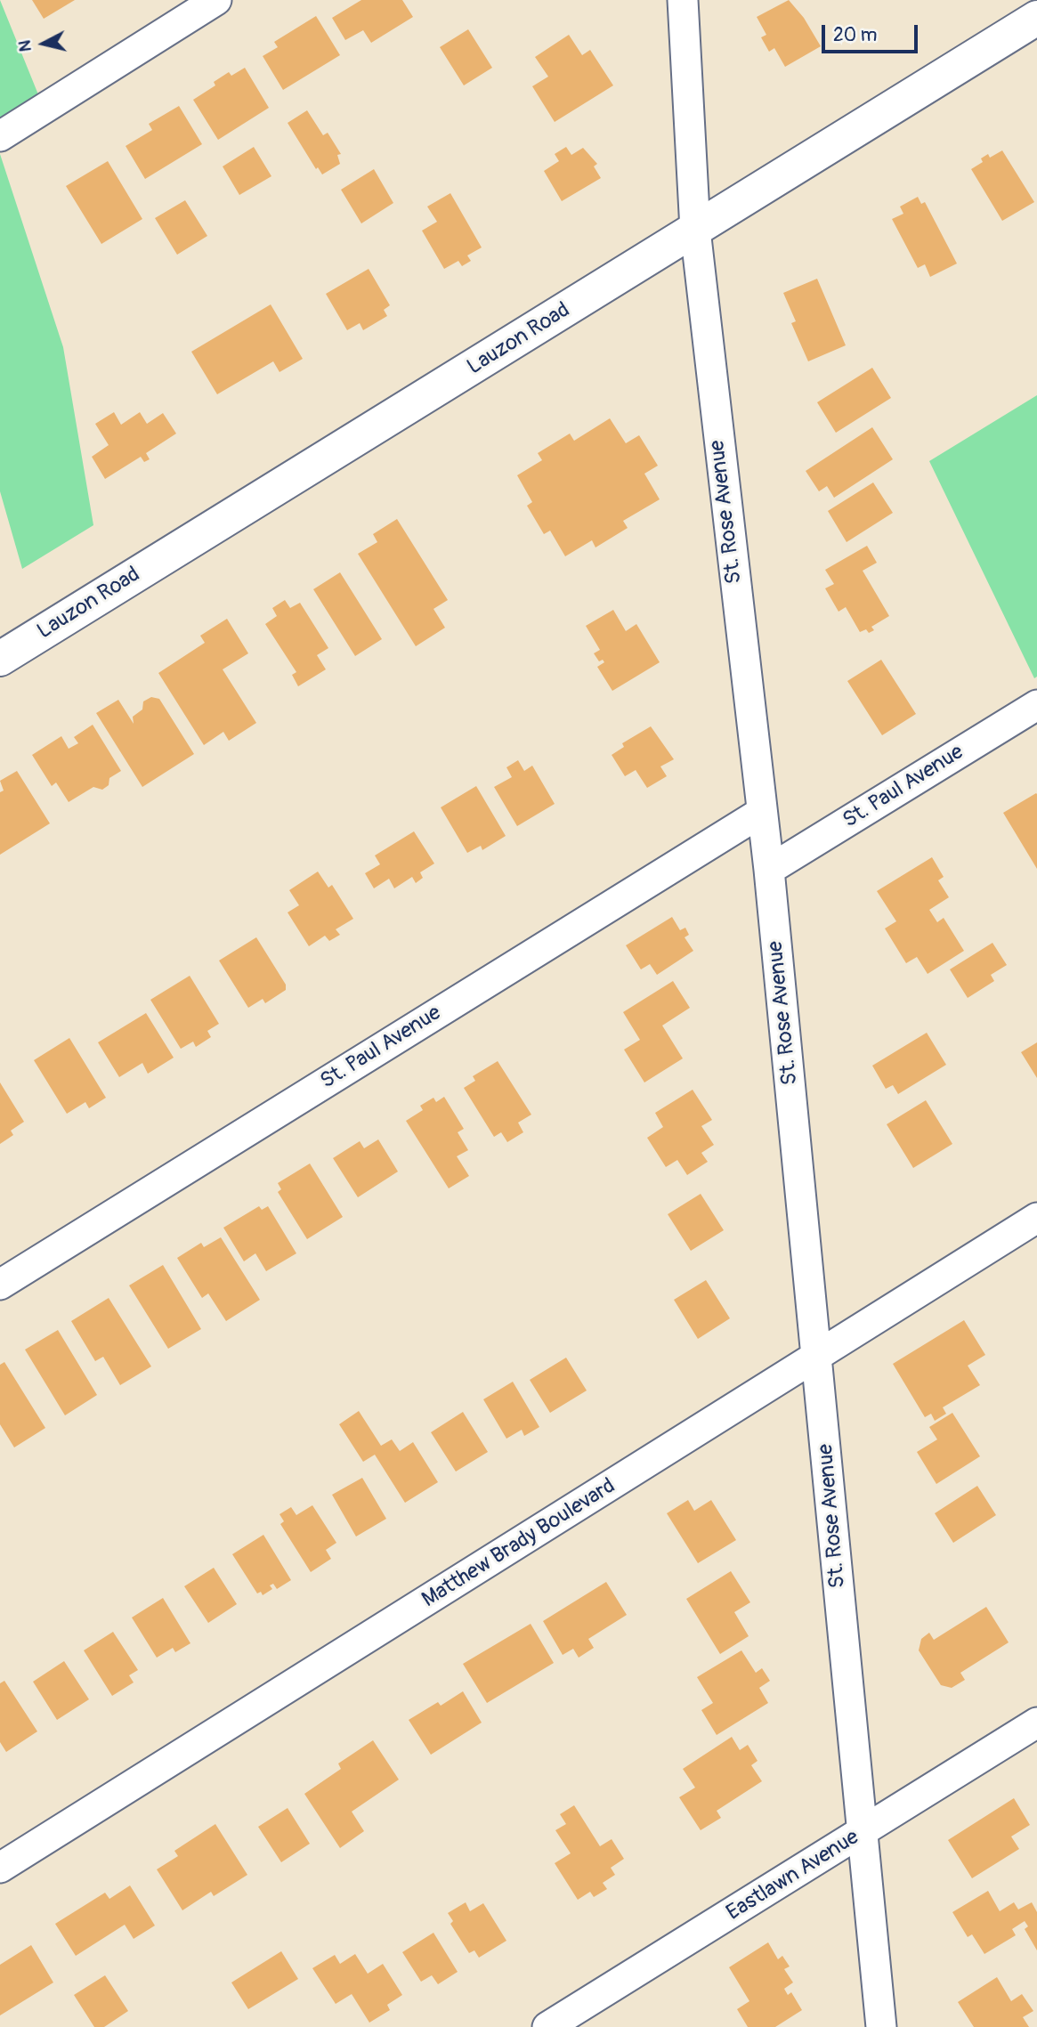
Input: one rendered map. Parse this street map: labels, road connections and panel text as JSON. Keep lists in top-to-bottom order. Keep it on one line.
{"streets":{"main road":["Lauzon Road"],"street":["St. Rose Avenue","St. Paul Avenue","Matthew Brady Boulevard","Eastlawn Avenue"]},"crossings":[["Lauzon Road","St. Rose Avenue"],["St. Rose Avenue","St. Paul Avenue"],["St. Rose Avenue","Matthew Brady Boulevard"],["St. Rose Avenue","Eastlawn Avenue"]],"scale_bar":"20 m","north":"left"}
